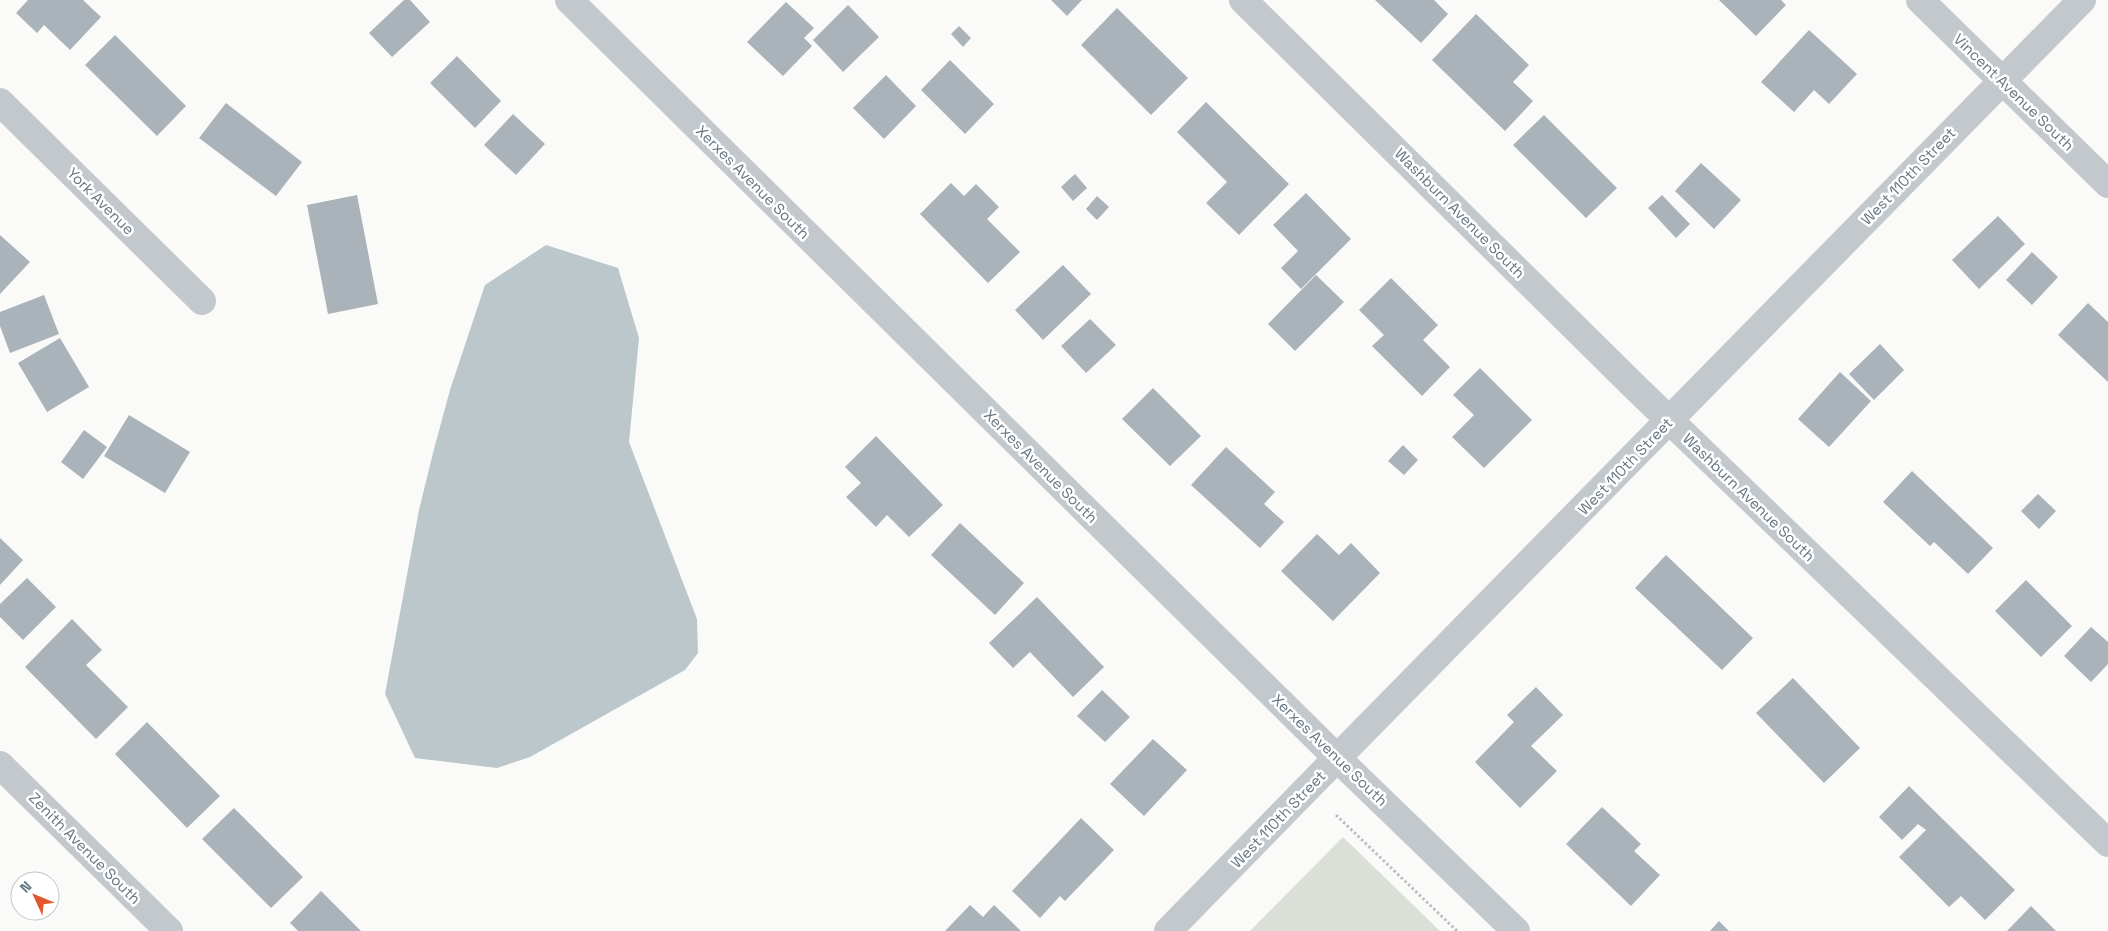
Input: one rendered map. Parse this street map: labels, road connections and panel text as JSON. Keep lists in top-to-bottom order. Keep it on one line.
{"streets":{"street":["Vincent Avenue South","West 110th Street","Xerxes Avenue South","York Avenue","Washburn Avenue South","Zenith Avenue South"]},"crossings":[["Vincent Avenue South","West 110th Street"],["West 110th Street","Xerxes Avenue South"],["West 110th Street","Washburn Avenue South"]],"north":"top left"}
